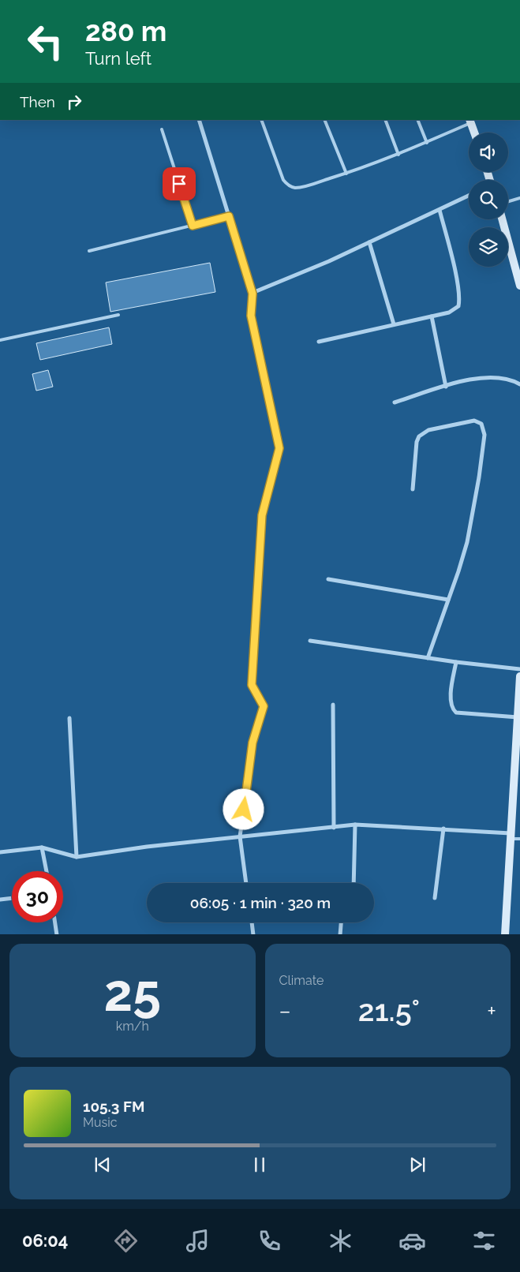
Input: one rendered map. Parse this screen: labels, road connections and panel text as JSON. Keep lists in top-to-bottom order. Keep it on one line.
{"page":{"turn":["280 m","Turn left"],"then":"Then","limit":"30","trip":"06:05 · 1 min · 320 m","tile":[["25","km/h"],"Climate"],"heat":["−","21.5°","+"],"song":["105.3 FM","Music"],"tabs":"06:04"}}
